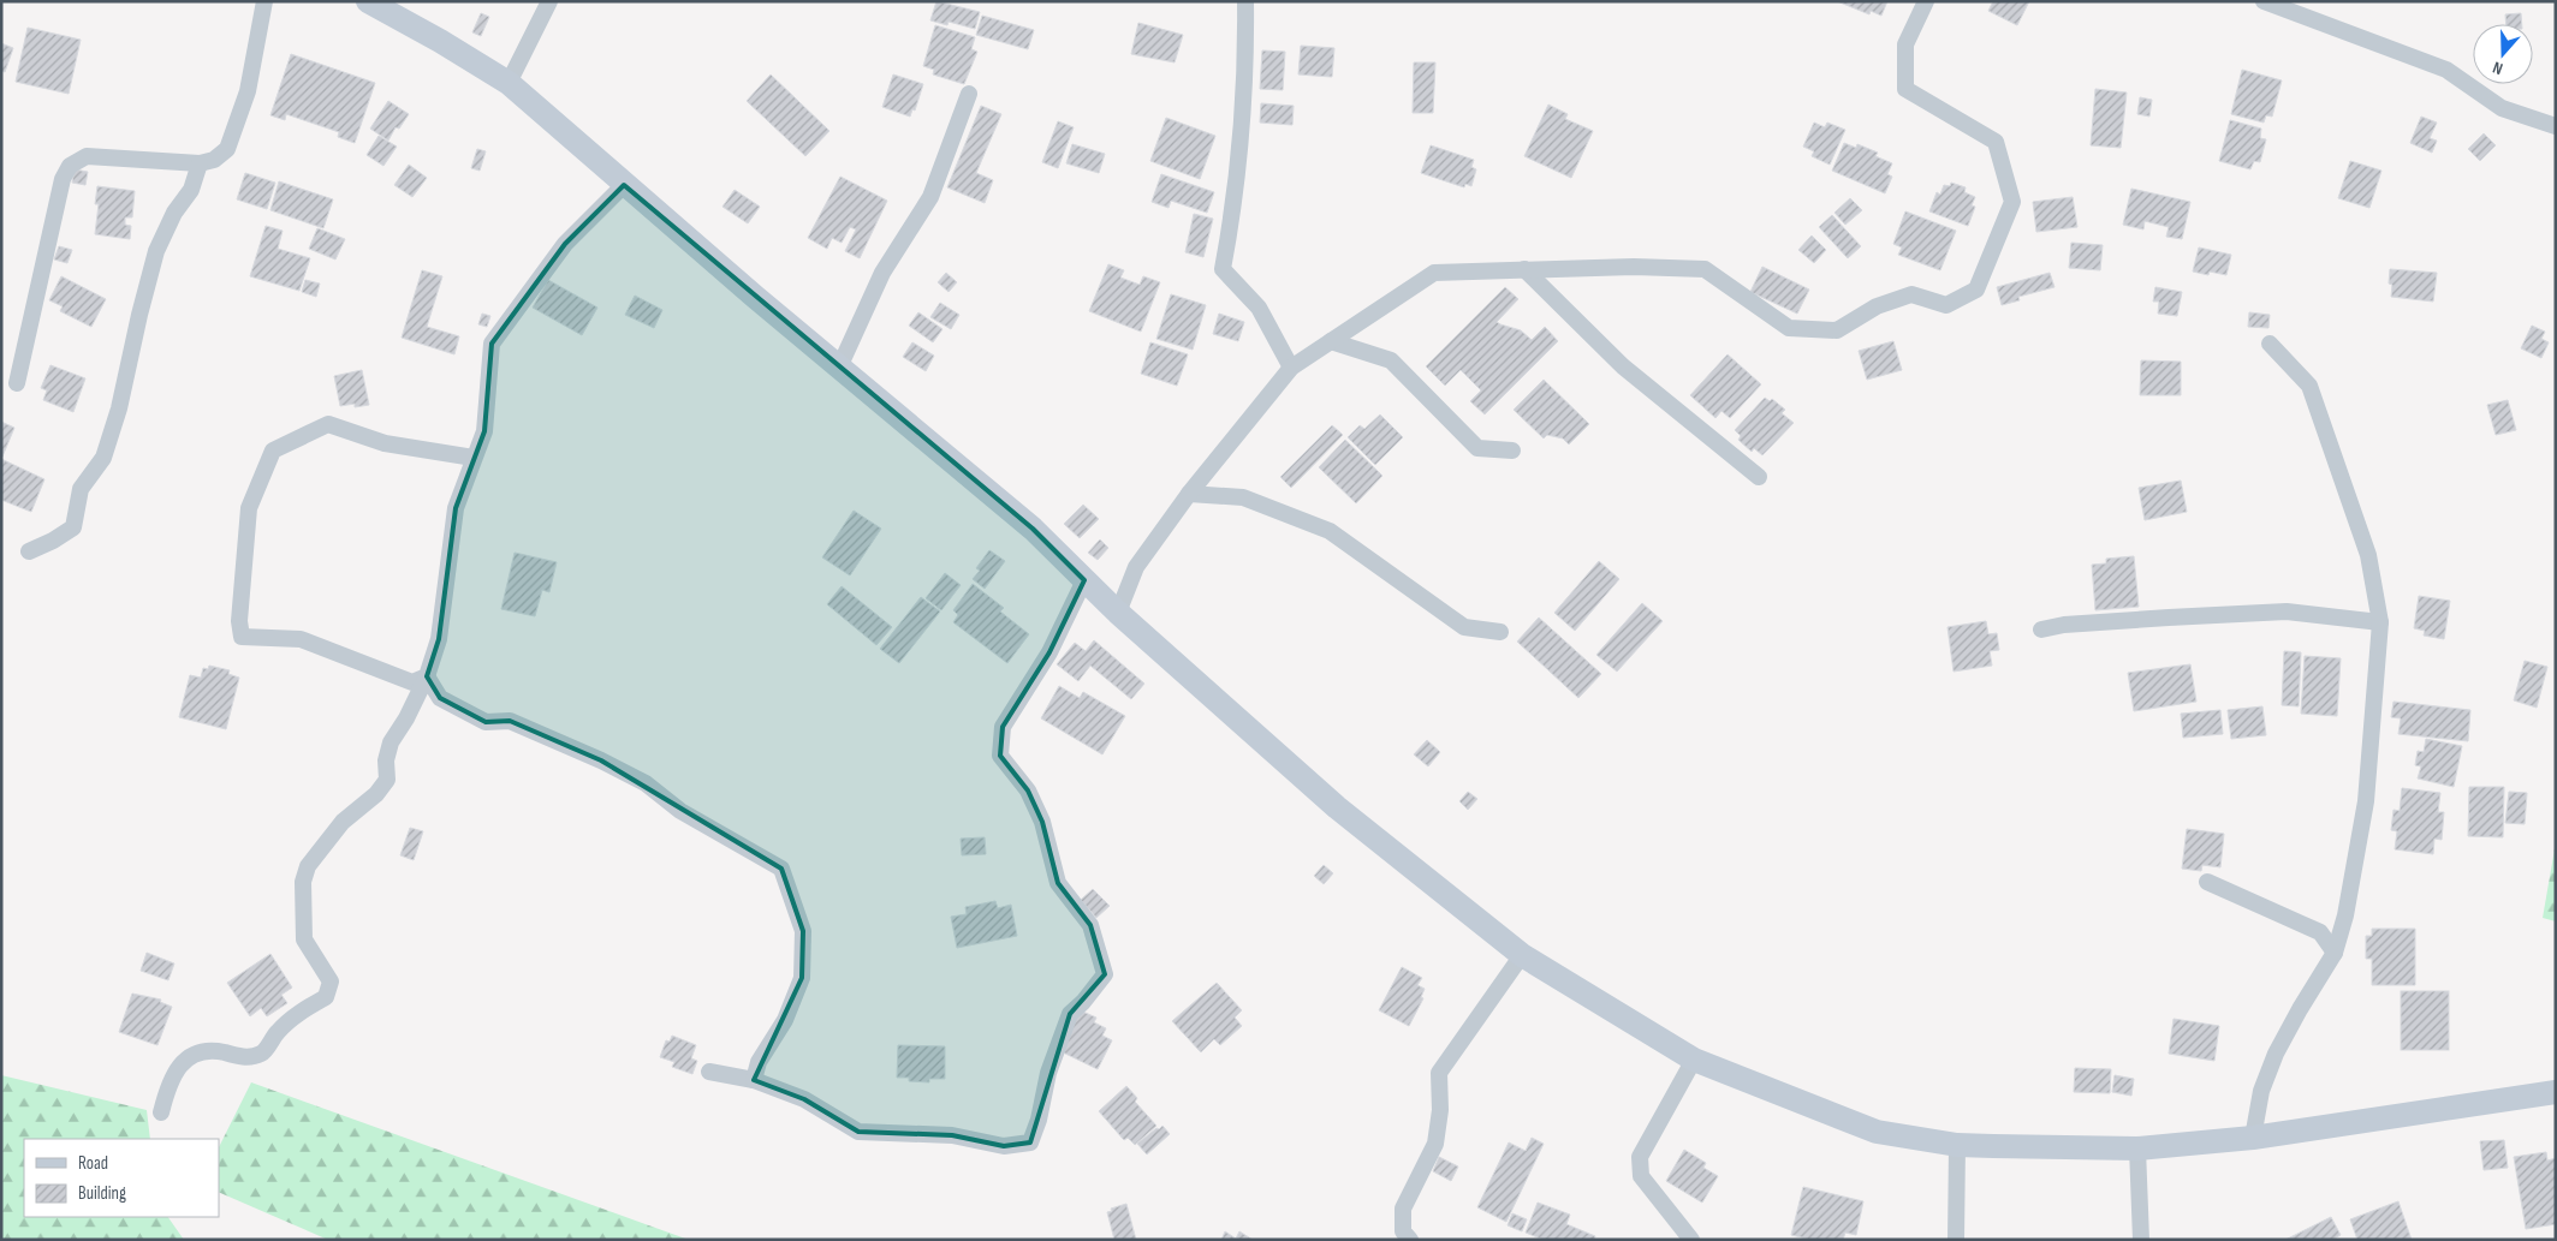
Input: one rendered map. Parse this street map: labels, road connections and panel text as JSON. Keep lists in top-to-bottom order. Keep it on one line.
{"legend":["Road","Building"],"north":"bottom"}
